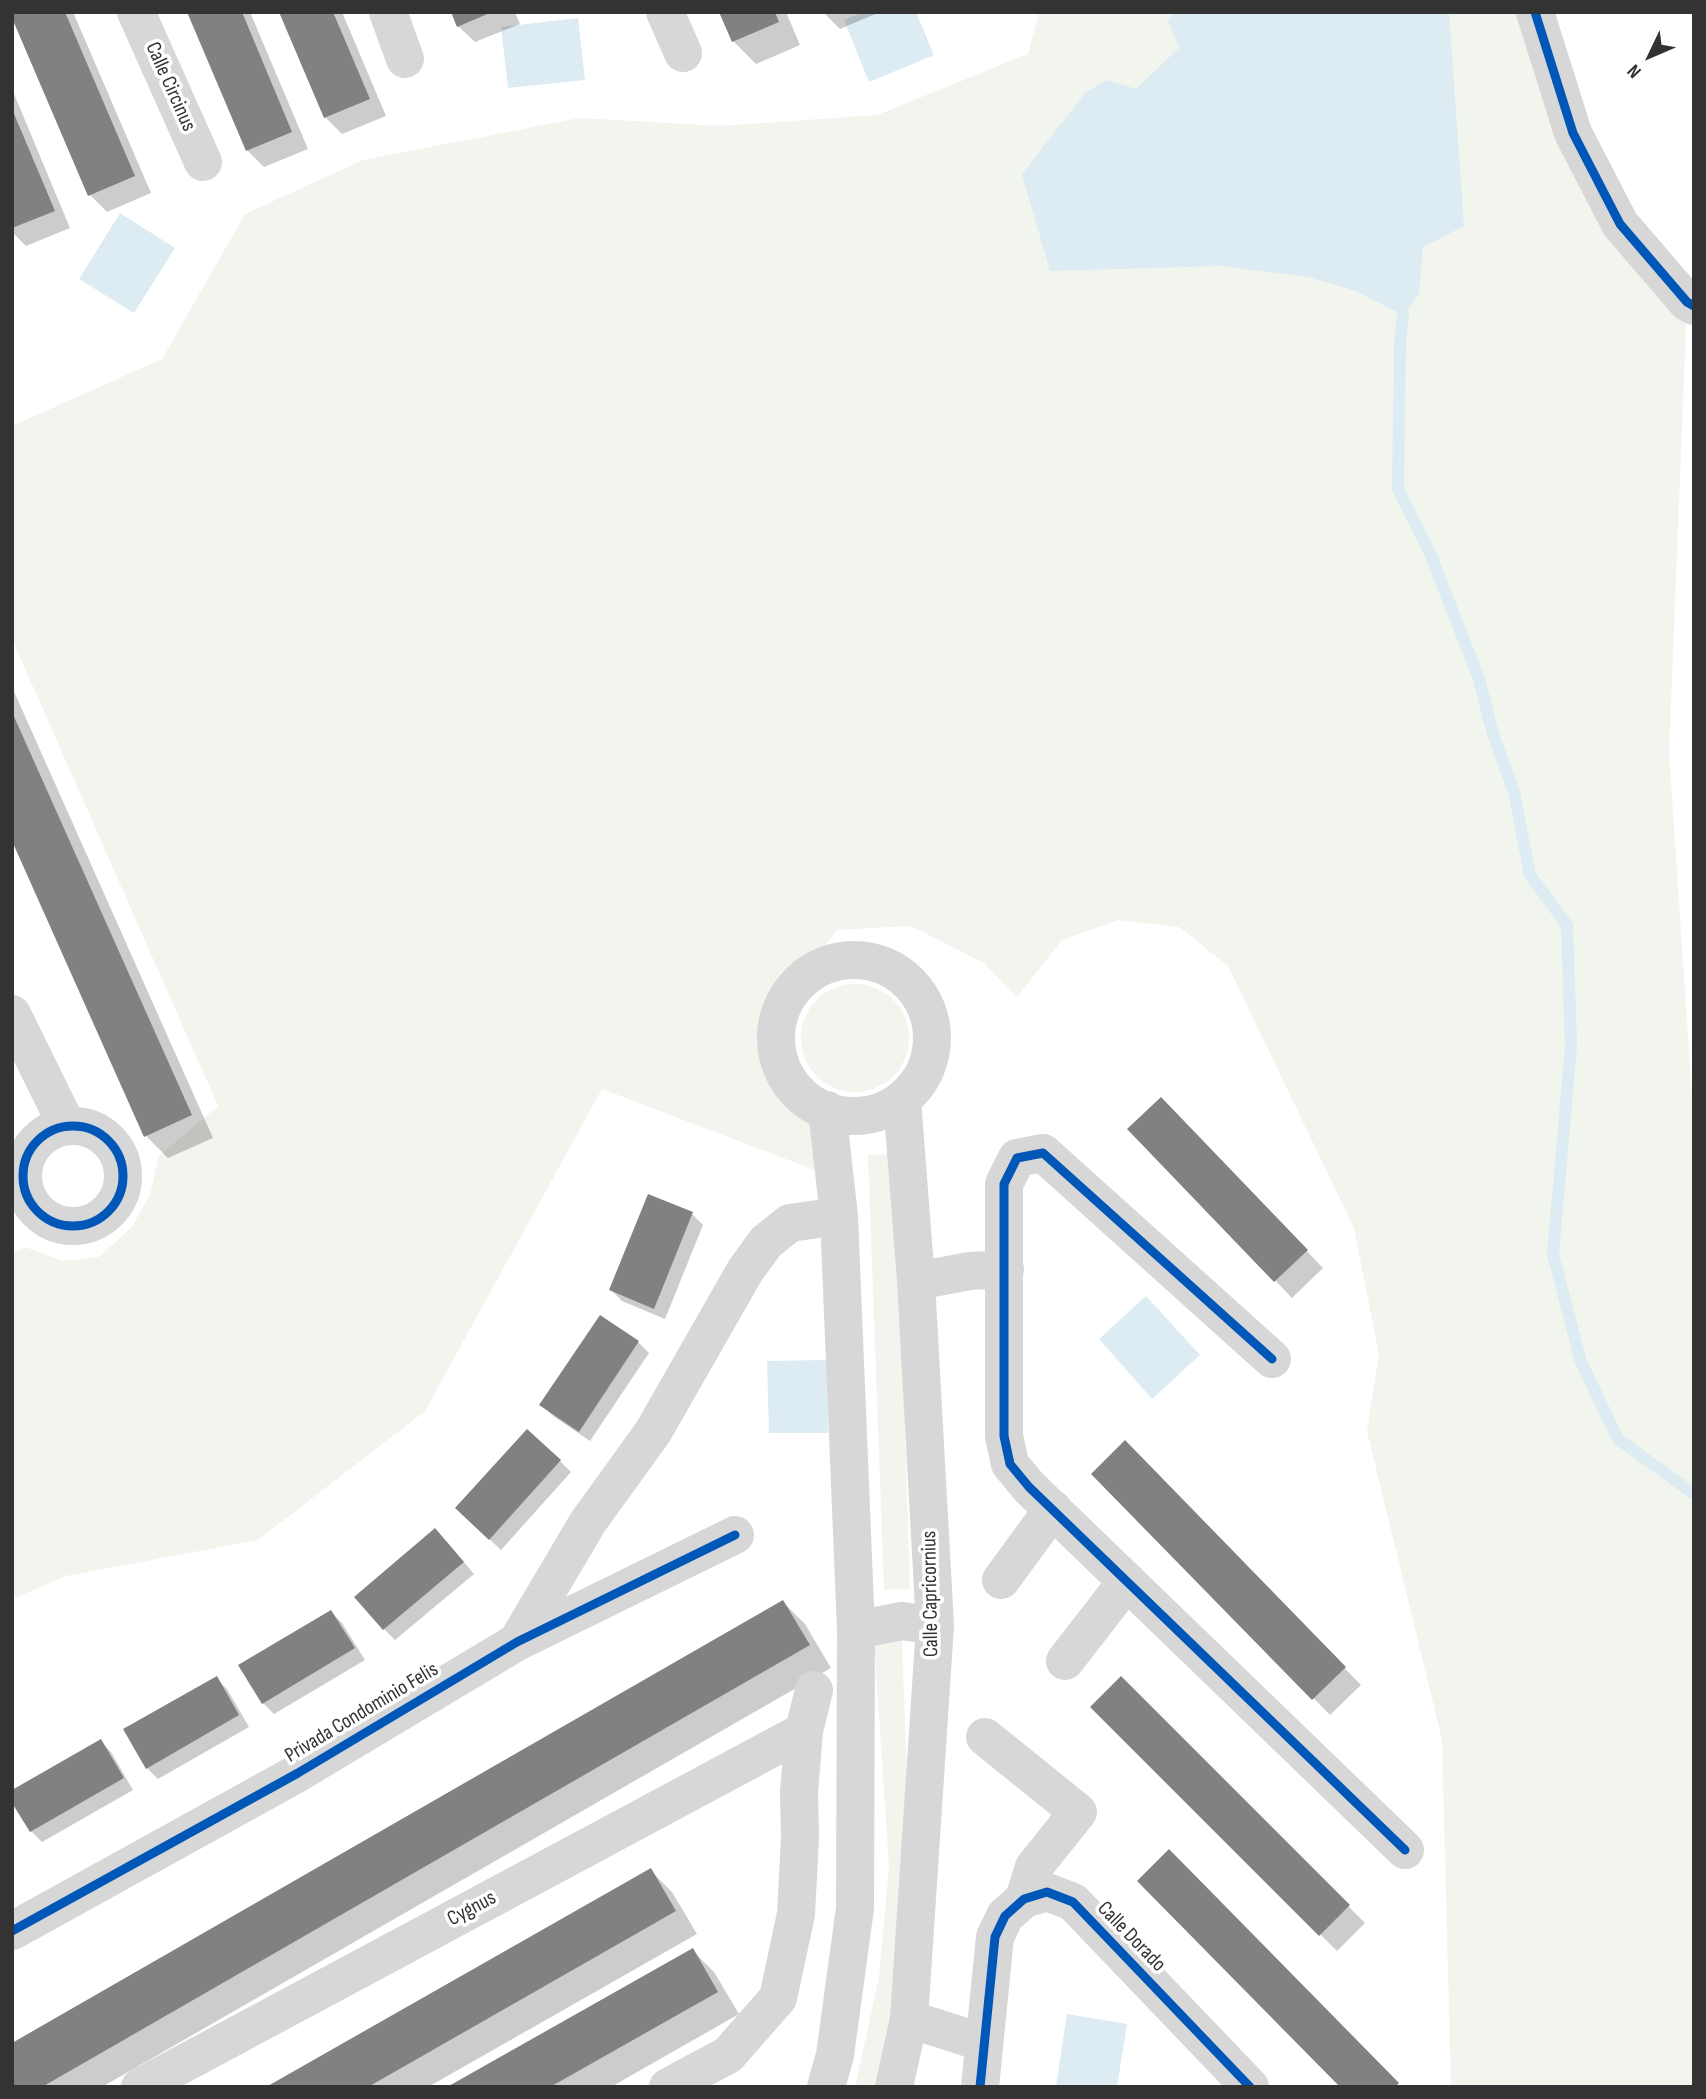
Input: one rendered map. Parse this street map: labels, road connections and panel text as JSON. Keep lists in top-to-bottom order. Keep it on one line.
{"streets":{"street":["Calle Circinus","Calle Capricornius","Privada Condominio Felis","Cygnus","Calle Dorado"]},"north":"bottom left"}
